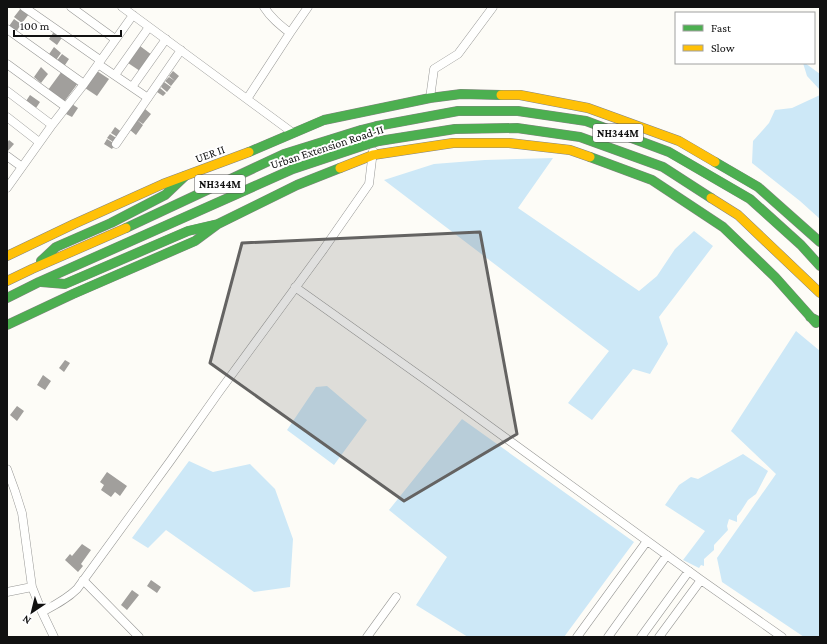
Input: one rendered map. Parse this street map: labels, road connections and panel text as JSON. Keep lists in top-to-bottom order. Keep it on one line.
{"streets":{"main road":["NH344M","Urban Extension Road-II","UER II"]},"legend":["Fast","Slow"],"scale_bar":"100 m","north":"bottom left"}
